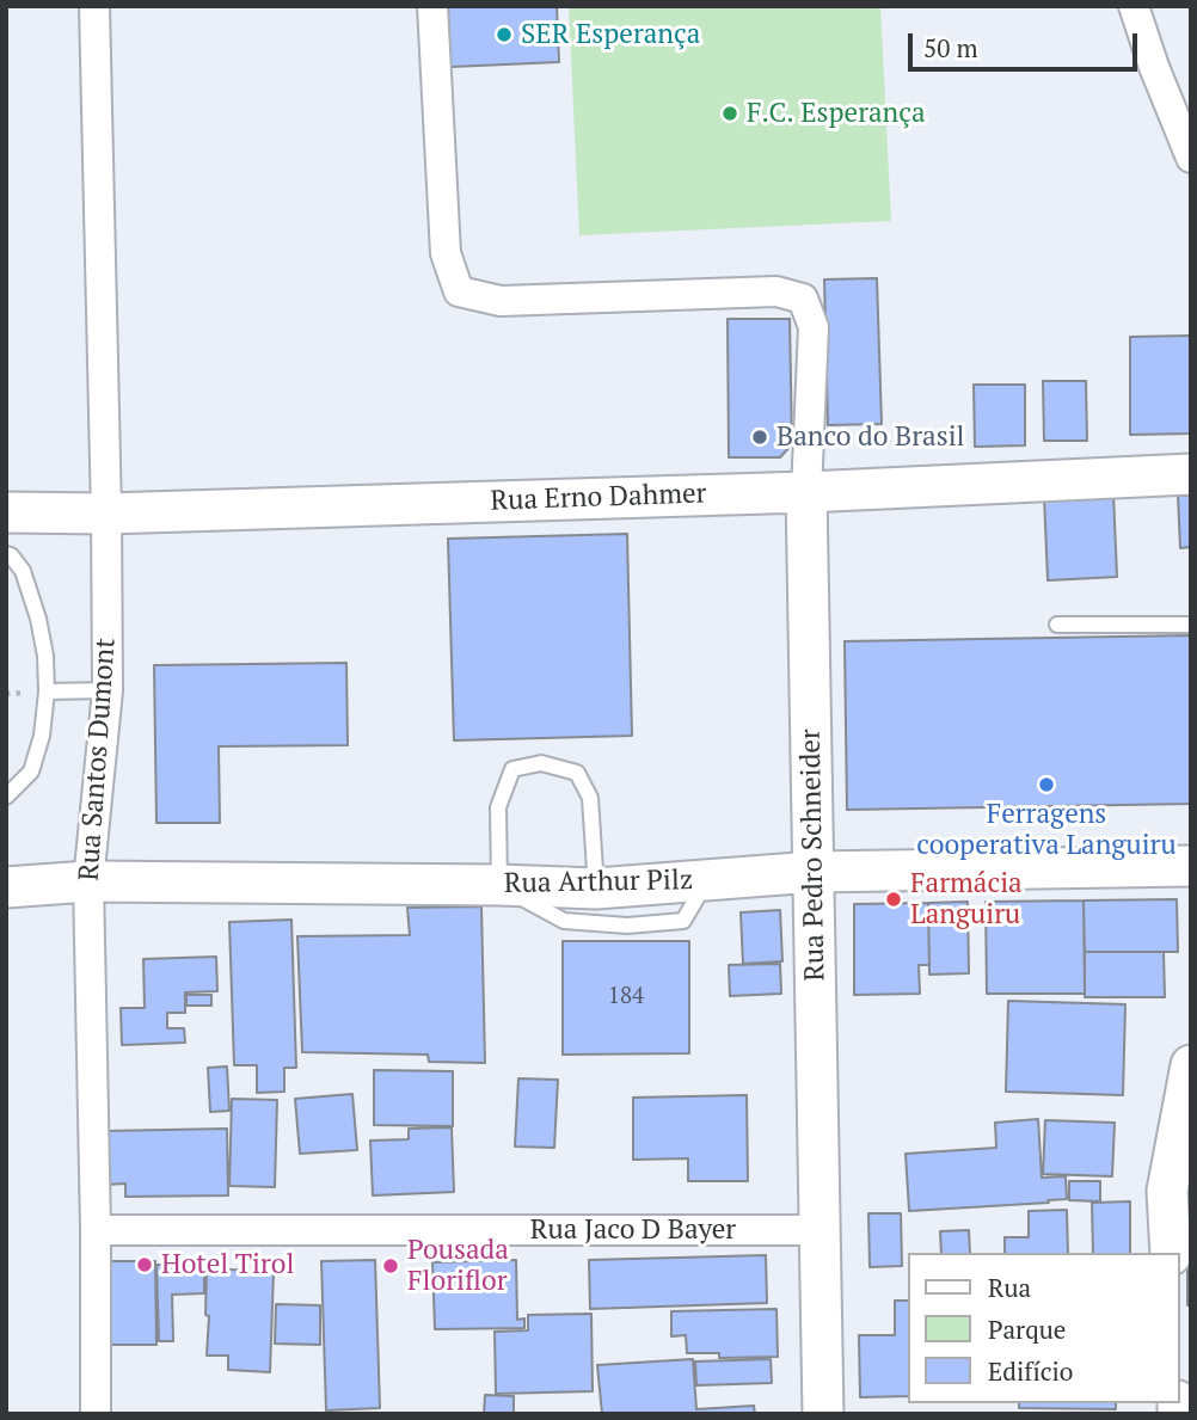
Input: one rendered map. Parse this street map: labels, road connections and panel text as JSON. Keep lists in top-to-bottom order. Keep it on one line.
{"streets":{"main road":["Rua Erno Dahmer","Rua Pedro Schneider","Rua Arthur Pilz"],"street":["Rua Santos Dumont","Rua Jaco D Bayer"]},"crossings":[["Rua Erno Dahmer","Rua Santos Dumont"],["Rua Erno Dahmer","Rua Pedro Schneider"],["Rua Santos Dumont","Rua Arthur Pilz"],["Rua Santos Dumont","Rua Jaco D Bayer"],["Rua Pedro Schneider","Rua Arthur Pilz"],["Rua Pedro Schneider","Rua Jaco D Bayer"]],"places":["SER Esperança","F.C. Esperança","Banco do Brasil","Ferragens cooperativa Languiru","Farmácia Languiru","Hotel Tirol","Pousada Floriflor"],"house_numbers":["184"],"legend":["Rua","Parque","Edifício"],"scale_bar":"50 m"}
